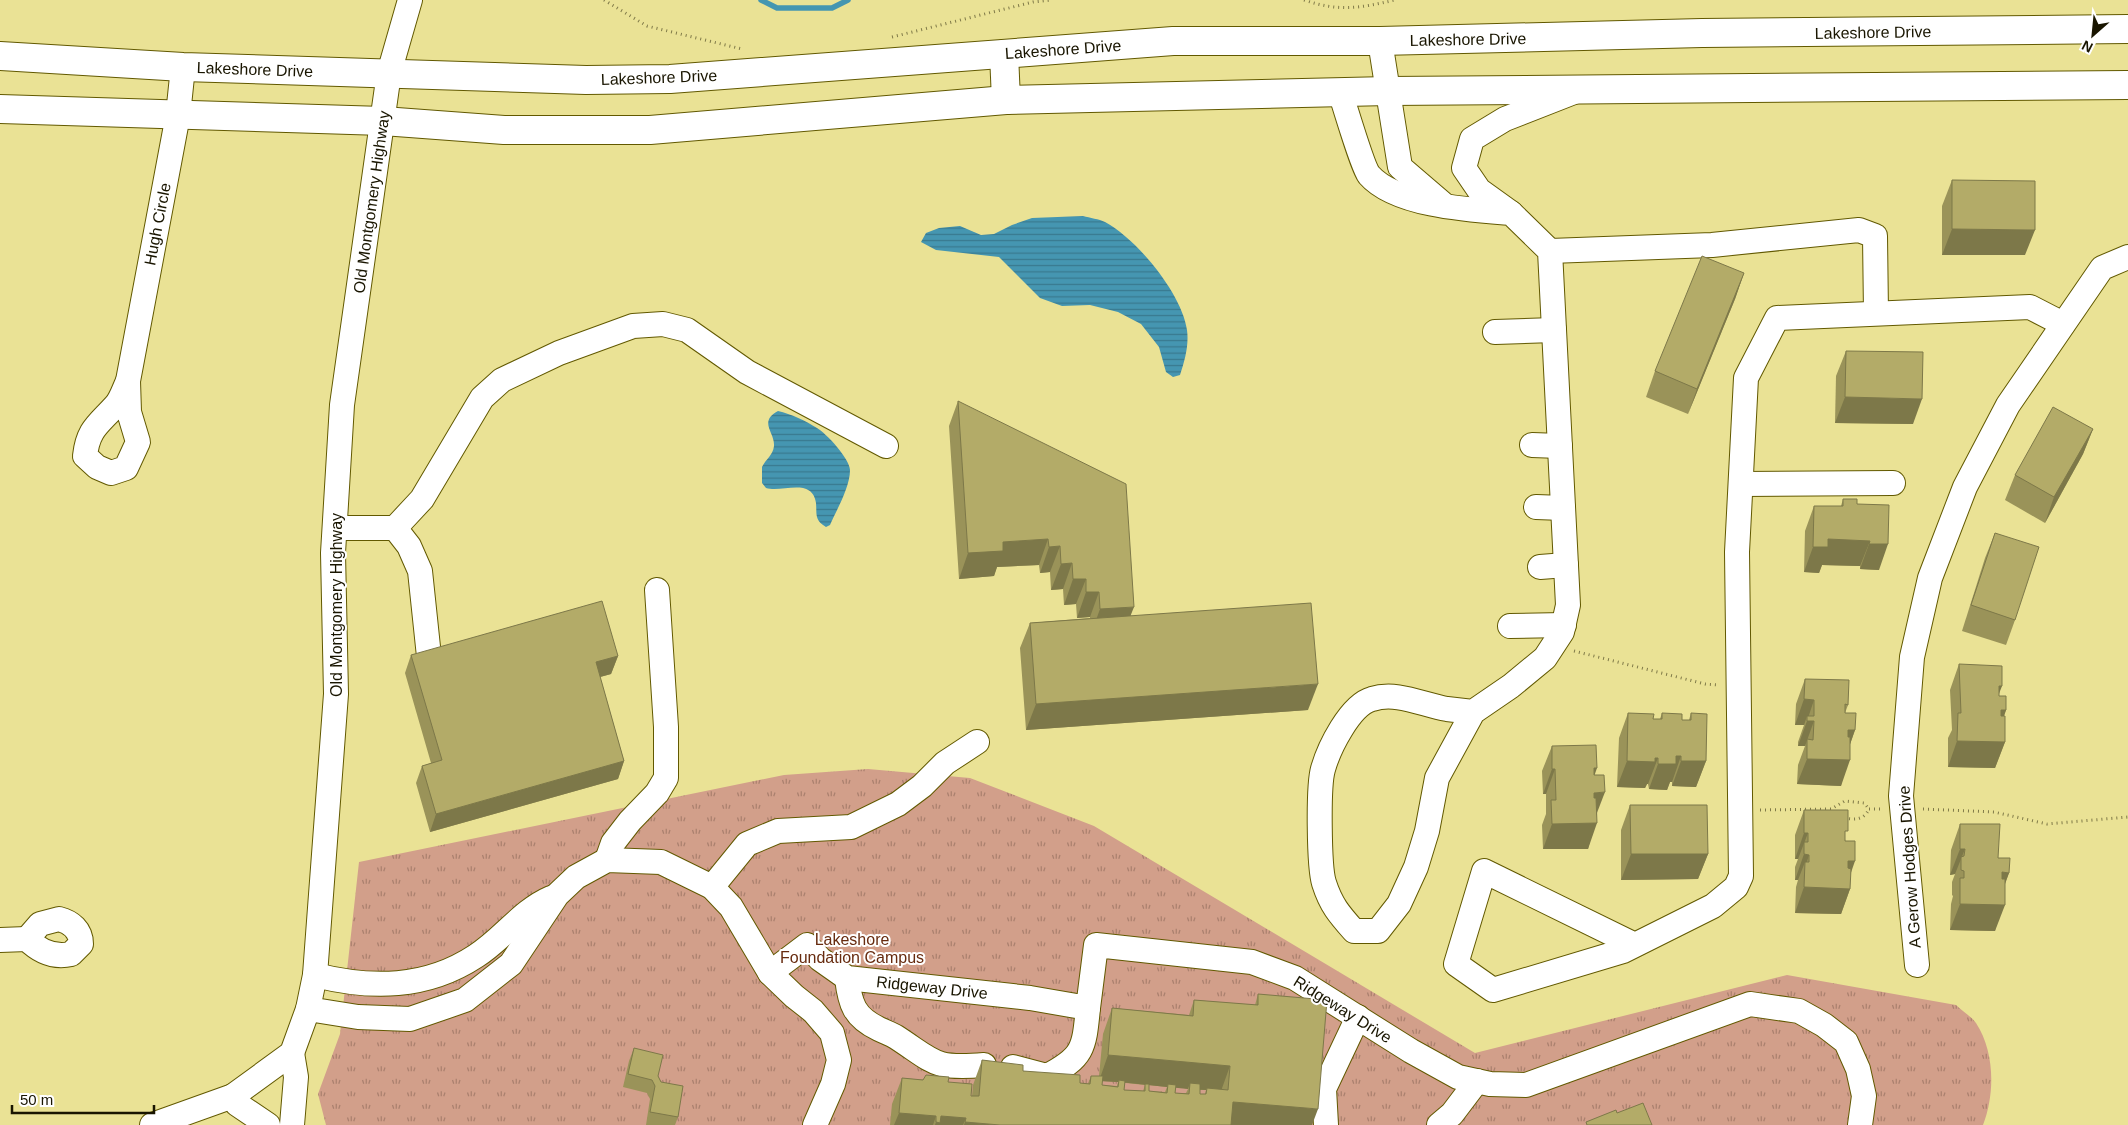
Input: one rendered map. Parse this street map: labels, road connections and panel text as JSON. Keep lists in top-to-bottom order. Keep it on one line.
{"streets":{"main road":["Lakeshore Drive"],"street":["Old Montgomery Highway","Hugh Circle","A Gerow Hodges Drive","Ridgeway Drive"]},"crossings":[["Lakeshore Drive","Old Montgomery Highway"],["Lakeshore Drive","Hugh Circle"]],"parks":["Lakeshore Foundation Campus"],"scale_bar":"50 m","north":"bottom left"}
